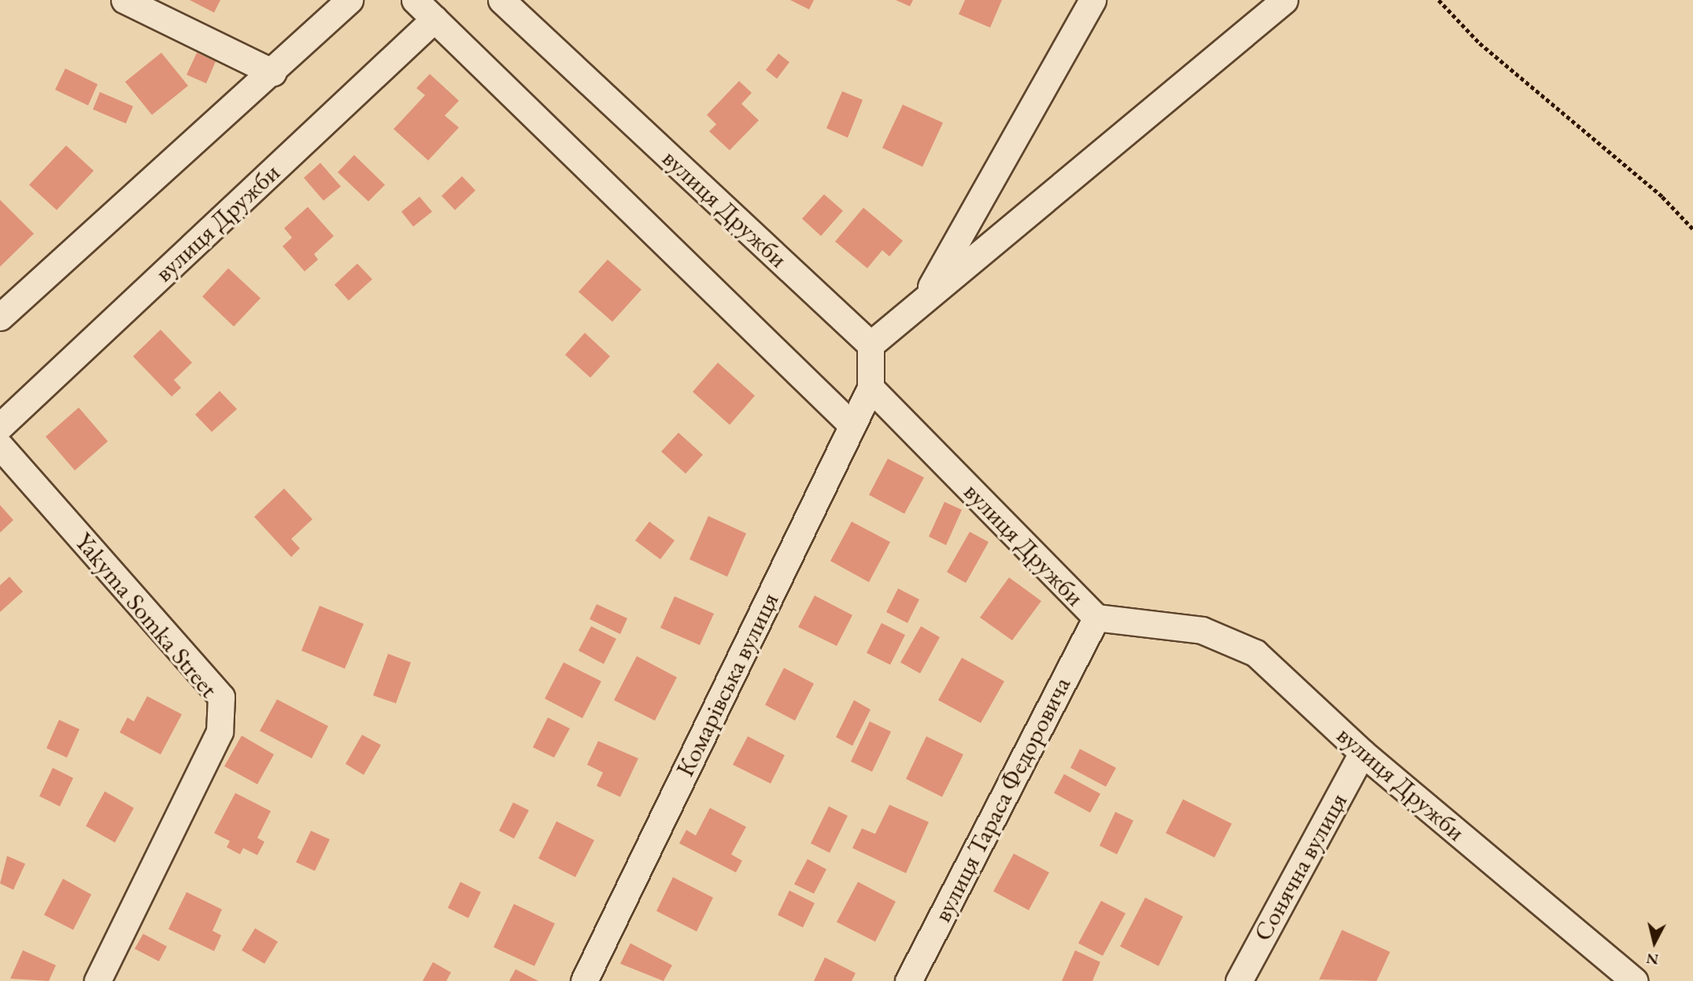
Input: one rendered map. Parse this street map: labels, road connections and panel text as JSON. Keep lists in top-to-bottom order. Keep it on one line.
{"streets":{"street":["вулиця Дружби","Yakyma Somka Street","Комарівська вулиця","вулиця Тараса Федоровича","Сонячна вулиця"]},"crossings":[["вулиця Дружби","Комарівська вулиця"],["вулиця Дружби","вулиця Тараса Федоровича"],["вулиця Дружби","Сонячна вулиця"]],"north":"bottom"}
